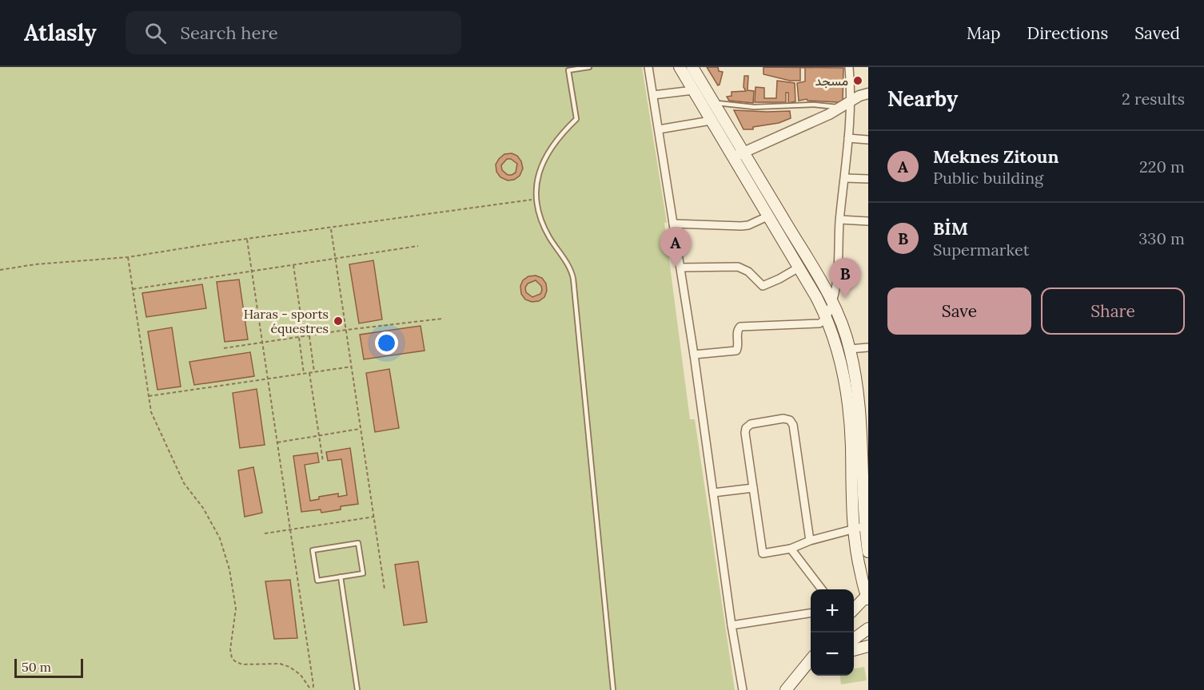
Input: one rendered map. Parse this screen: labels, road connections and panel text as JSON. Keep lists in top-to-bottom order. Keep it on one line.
{"places":["مسجد","Haras - sports équestres"],"scale_bar":"50 m","page":{"header":"Atlasly","search":"Search here","nav":["Map","Directions","Saved"],"heading":["Nearby","2 results"],"list":[{"mark":"A","name":"Meknes Zitoun","note":"Public building","value":"220 m"},{"mark":"B","name":"BİM","note":"Supermarket","value":"330 m"}],"pins":["A","B"],"buttons":["Save","Share"],"map_buttons":["+","−"],"scale":"50 m"}}
